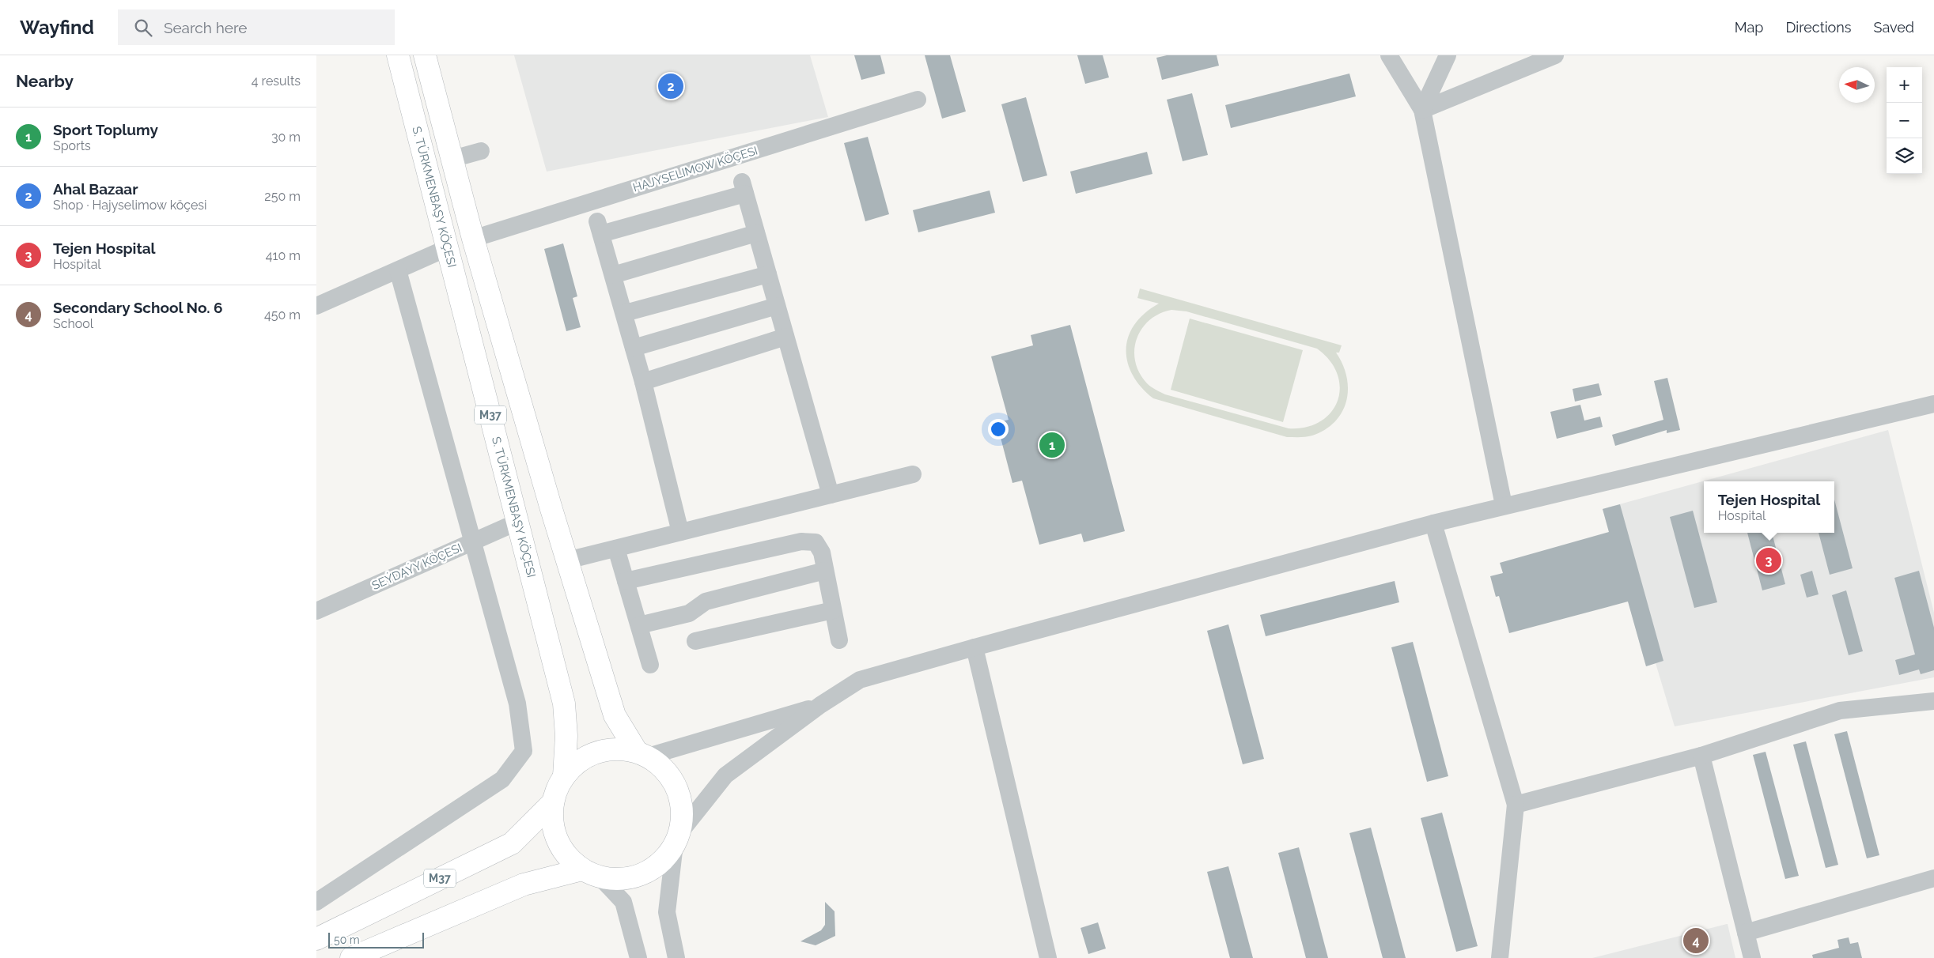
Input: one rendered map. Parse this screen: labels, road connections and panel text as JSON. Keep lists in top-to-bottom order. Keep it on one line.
{"streets":{"highway":["S. TÜRKMENBAŞY KÖÇESI","M37"],"street":["HAJYSELIMOW KÖÇESI","SEÝDAÝY KÖÇESI"]},"crossings":[["HAJYSELIMOW KÖÇESI","M37"],["S. TÜRKMENBAŞY KÖÇESI","M37"],["S. TÜRKMENBAŞY KÖÇESI","SEÝDAÝY KÖÇESI"]],"scale_bar":"50 m","north":"left","page":{"header":"Wayfind","search":"Search here","nav":["Map","Directions","Saved"],"heading":["Nearby","4 results"],"map_buttons":["+","−"],"pins":["2","1","3","4"],"list":[{"mark":"1","name":"Sport Toplumy","note":"Sports","value":"30 m"},{"mark":"2","name":"Ahal Bazaar","note":"Shop · Hajyselimow köçesi","value":"250 m"},{"mark":"3","name":"Tejen Hospital","note":"Hospital","value":"410 m"},{"mark":"4","name":"Secondary School No. 6","note":"School","value":"450 m"}],"popup":["Tejen Hospital","Hospital"],"scale":"50 m"}}
